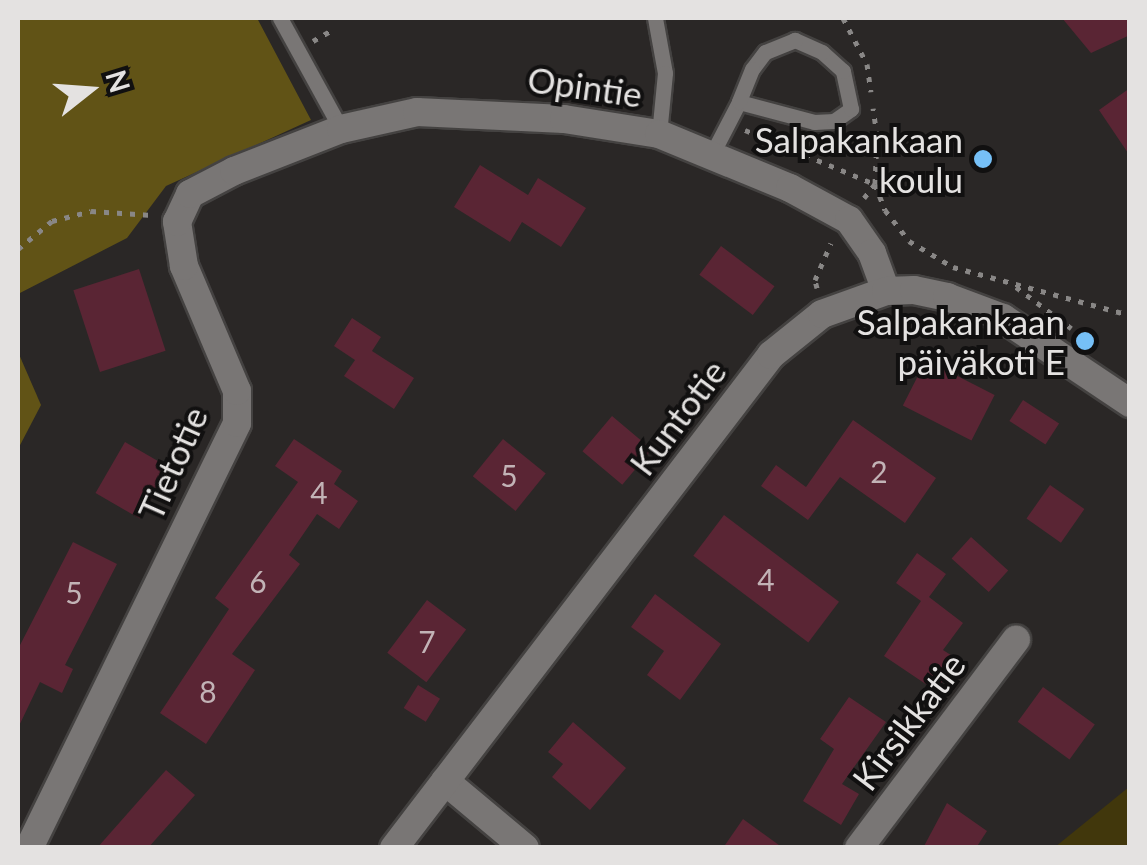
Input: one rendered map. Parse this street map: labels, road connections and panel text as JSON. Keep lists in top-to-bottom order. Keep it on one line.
{"streets":{"street":["Opintie","Kuntotie","Tietotie","Kirsikkatie"]},"places":["Salpakankaan koulu","Salpakankaan päiväkoti E"],"house_numbers":["2","5","4","4","6","5","7","8"],"north":"right"}
